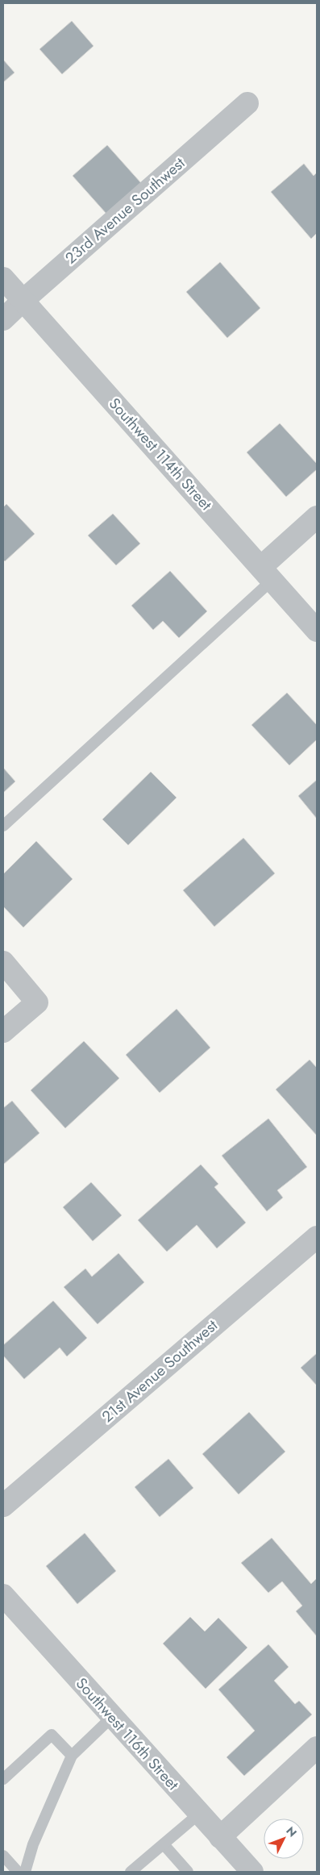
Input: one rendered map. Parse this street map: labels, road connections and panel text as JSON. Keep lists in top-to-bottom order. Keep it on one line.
{"streets":{"street":["23rd Avenue Southwest","Southwest 114th Street","21st Avenue Southwest","Southwest 116th Street"]},"crossings":[["23rd Avenue Southwest","Southwest 114th Street"]],"north":"top right"}
